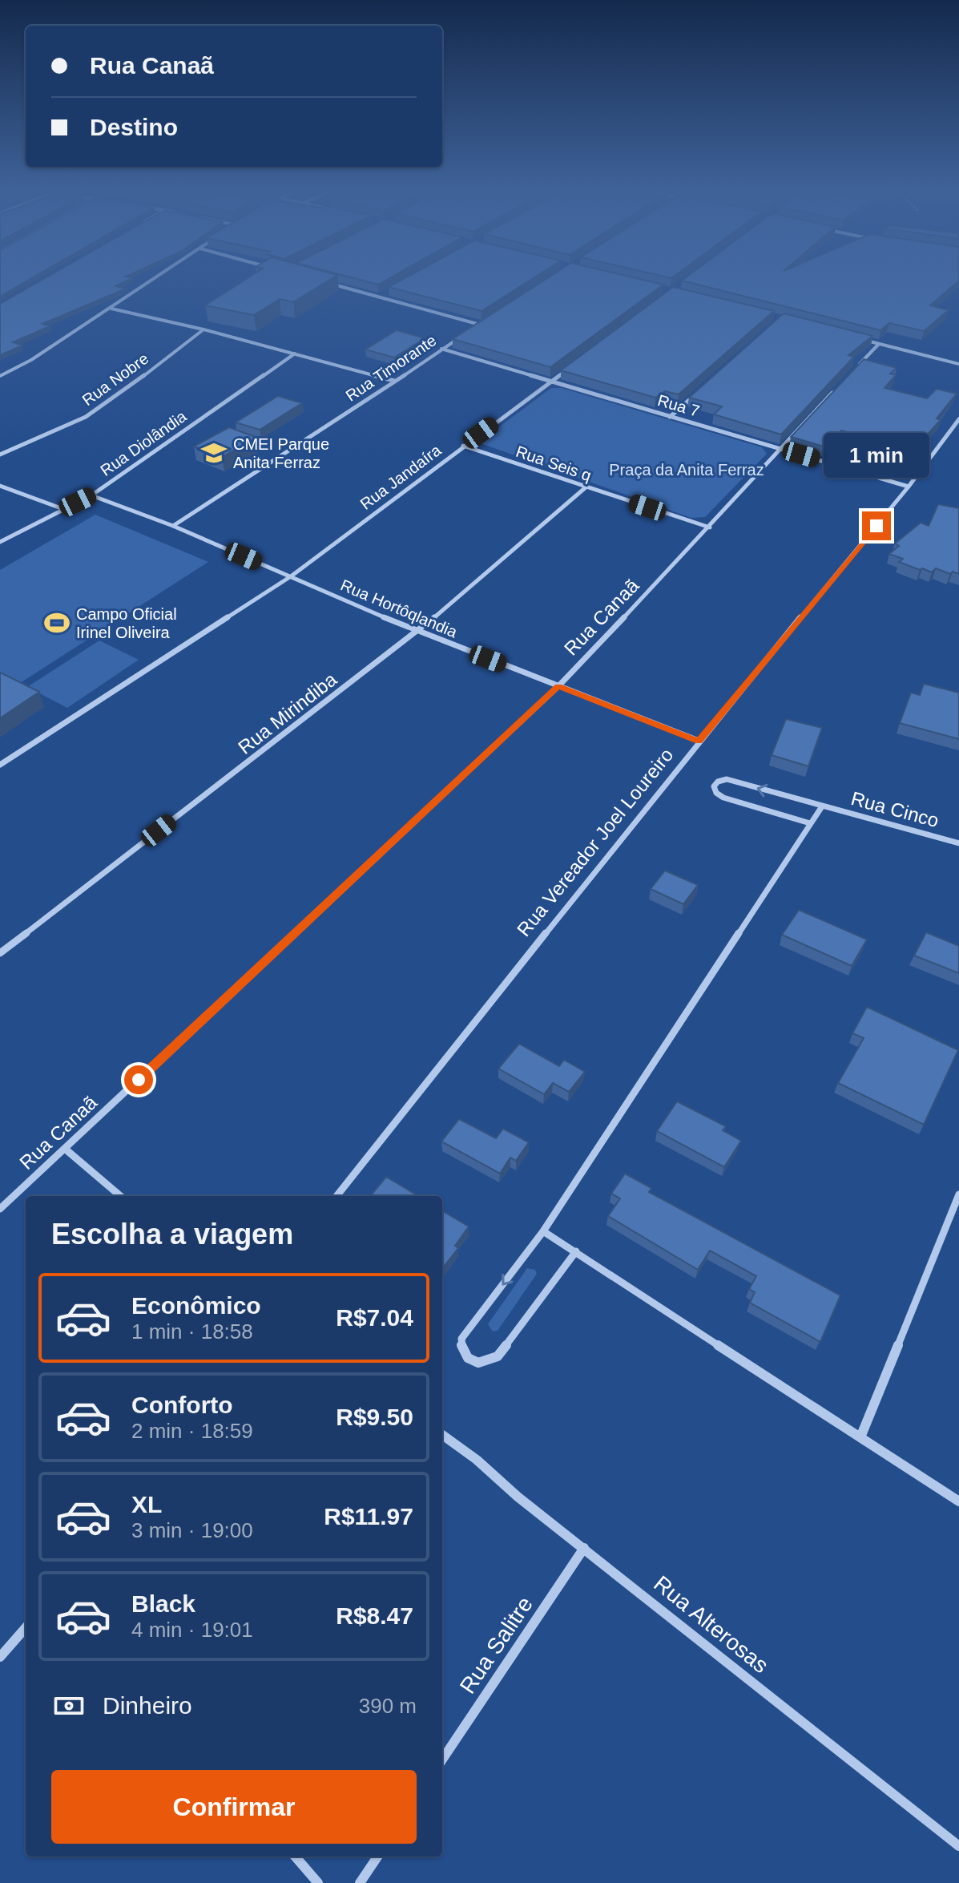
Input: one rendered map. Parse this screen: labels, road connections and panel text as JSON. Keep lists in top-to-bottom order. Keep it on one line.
{"streets":{"street":["Rua Timorante","Rua Nobre","Rua 7","Rua Diolândia","Rua Seis q","Rua Jandaíra","Rua Hortôqlandia","Rua Canaã","Rua Mirindiba","Rua Cinco","Rua Vereador Joel Loureiro","Rua Alterosas","Rua Salitre"]},"crossings":[["Rua Timorante","Rua 7"],["Rua Timorante","Rua Hortôqlandia"],["Rua 7","Rua Jandaíra"],["Rua 7","Rua Canaã"],["Rua 7","Rua Vereador Joel Loureiro"],["Rua Diolândia","Rua Hortôqlandia"],["Rua Seis q","Rua Jandaíra"],["Rua Seis q","Rua Canaã"],["Rua Seis q","Rua Mirindiba"],["Rua Jandaíra","Rua Hortôqlandia"],["Rua Hortôqlandia","Rua Canaã"],["Rua Hortôqlandia","Rua Mirindiba"],["Rua Hortôqlandia","Rua Vereador Joel Loureiro"],["Rua Alterosas","Rua Salitre"]],"parks":["Praça da Anita Ferraz"],"places":{"school or university":["CMEI Parque Anita Ferraz"],"sports":["Campo Oficial Irinel Oliveira"]},"page":{"banner":["Rua Canaã","Destino"],"bubble":"1 min","heading":"Escolha a viagem","list":[{"name":"Econômico","note":"1 min · 18:58","value":"R$7.04"},{"name":"Conforto","note":"2 min · 18:59","value":"R$9.50"},{"name":"XL","note":"3 min · 19:00","value":"R$11.97"},{"name":"Black","note":"4 min · 19:01","value":"R$8.47"}],"pay":["Dinheiro","390 m"],"buttons":"Confirmar"}}
